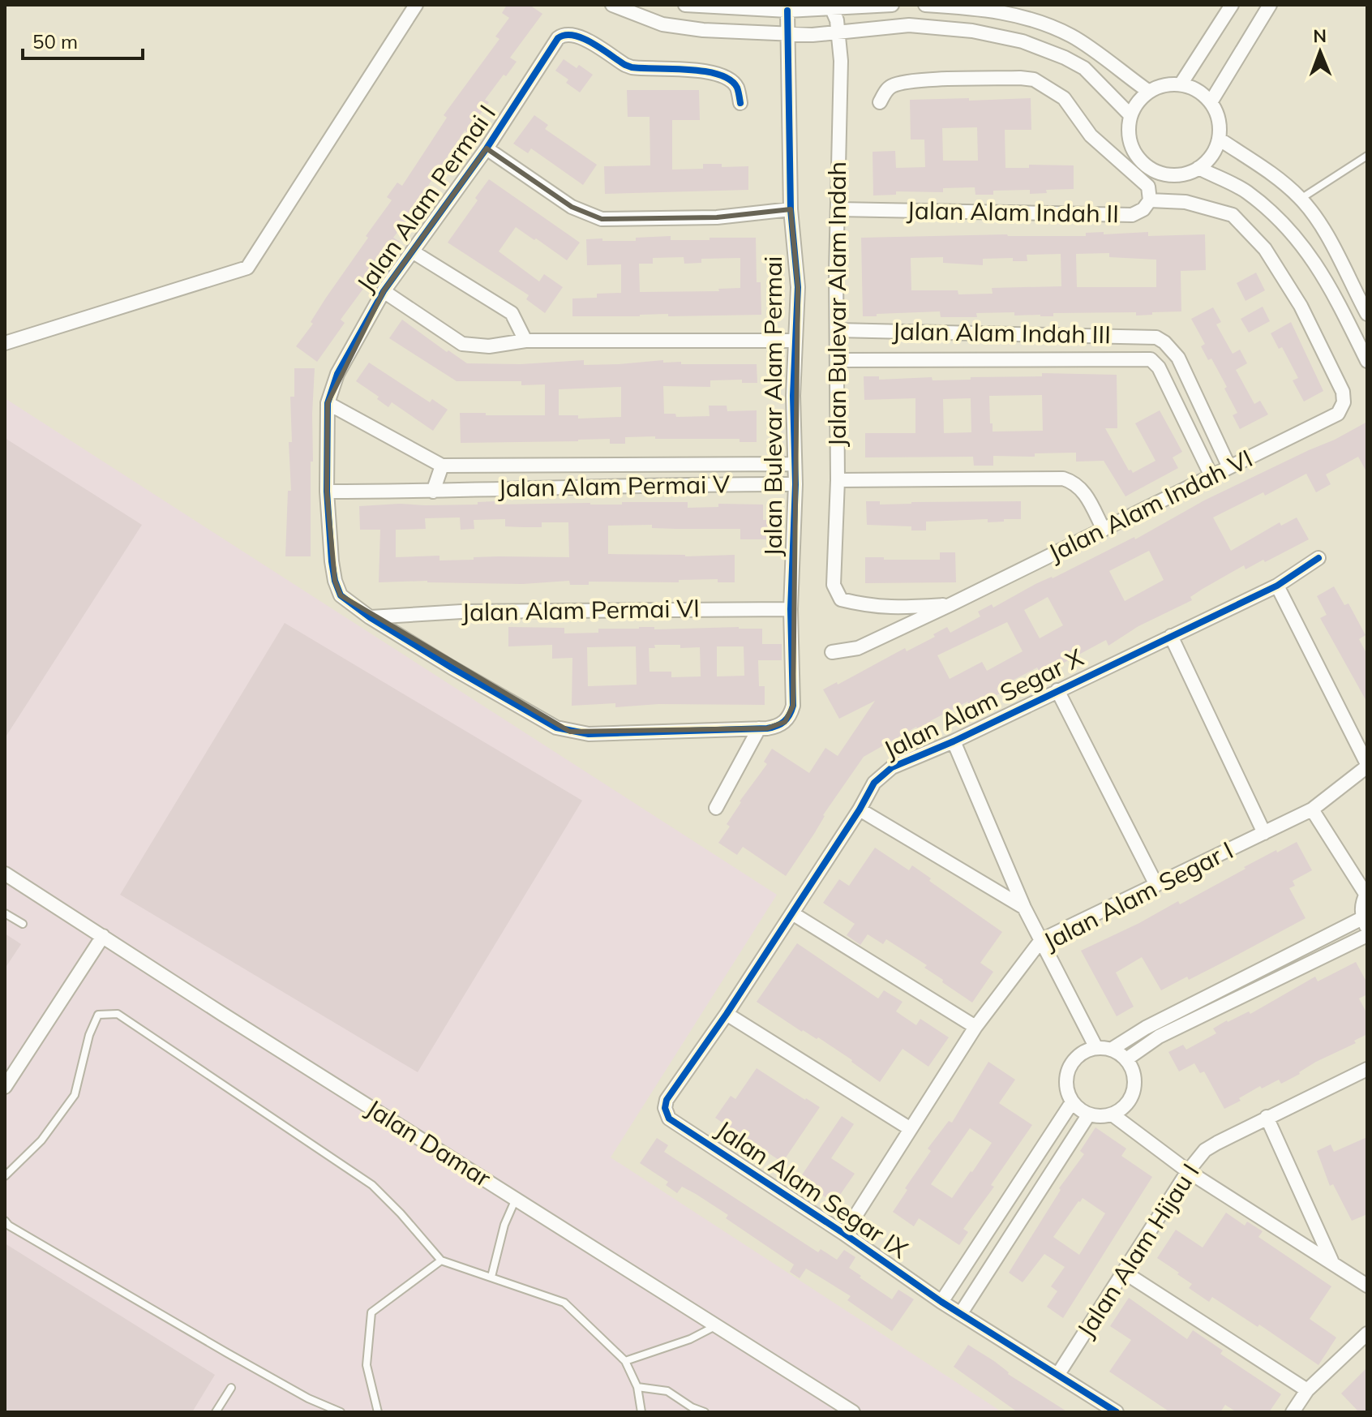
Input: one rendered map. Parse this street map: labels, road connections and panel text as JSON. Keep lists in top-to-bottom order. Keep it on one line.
{"streets":{"street":["Jalan Alam Permai I","Jalan Alam Indah II","Jalan Bulevar Alam Indah","Jalan Alam Indah III","Jalan Bulevar Alam Permai","Jalan Alam Permai V","Jalan Alam Indah VI","Jalan Alam Permai VI","Jalan Alam Segar X","Jalan Alam Segar I","Jalan Damar","Jalan Alam Segar IX","Jalan Alam Hijau I"]},"crossings":[["Jalan Alam Permai I","Jalan Bulevar Alam Permai"],["Jalan Alam Permai I","Jalan Alam Permai V"],["Jalan Alam Permai I","Jalan Alam Permai VI"],["Jalan Alam Indah II","Jalan Bulevar Alam Indah"],["Jalan Alam Indah II","Jalan Alam Indah VI"],["Jalan Bulevar Alam Indah","Jalan Alam Indah III"],["Jalan Bulevar Alam Indah","Jalan Alam Indah VI"],["Jalan Bulevar Alam Permai","Jalan Alam Permai V"],["Jalan Bulevar Alam Permai","Jalan Alam Permai VI"],["Jalan Alam Segar X","Jalan Alam Segar IX"],["Jalan Alam Segar I","Jalan Alam Segar IX"],["Jalan Alam Segar IX","Jalan Alam Hijau I"]],"scale_bar":"50 m","north":"top"}
